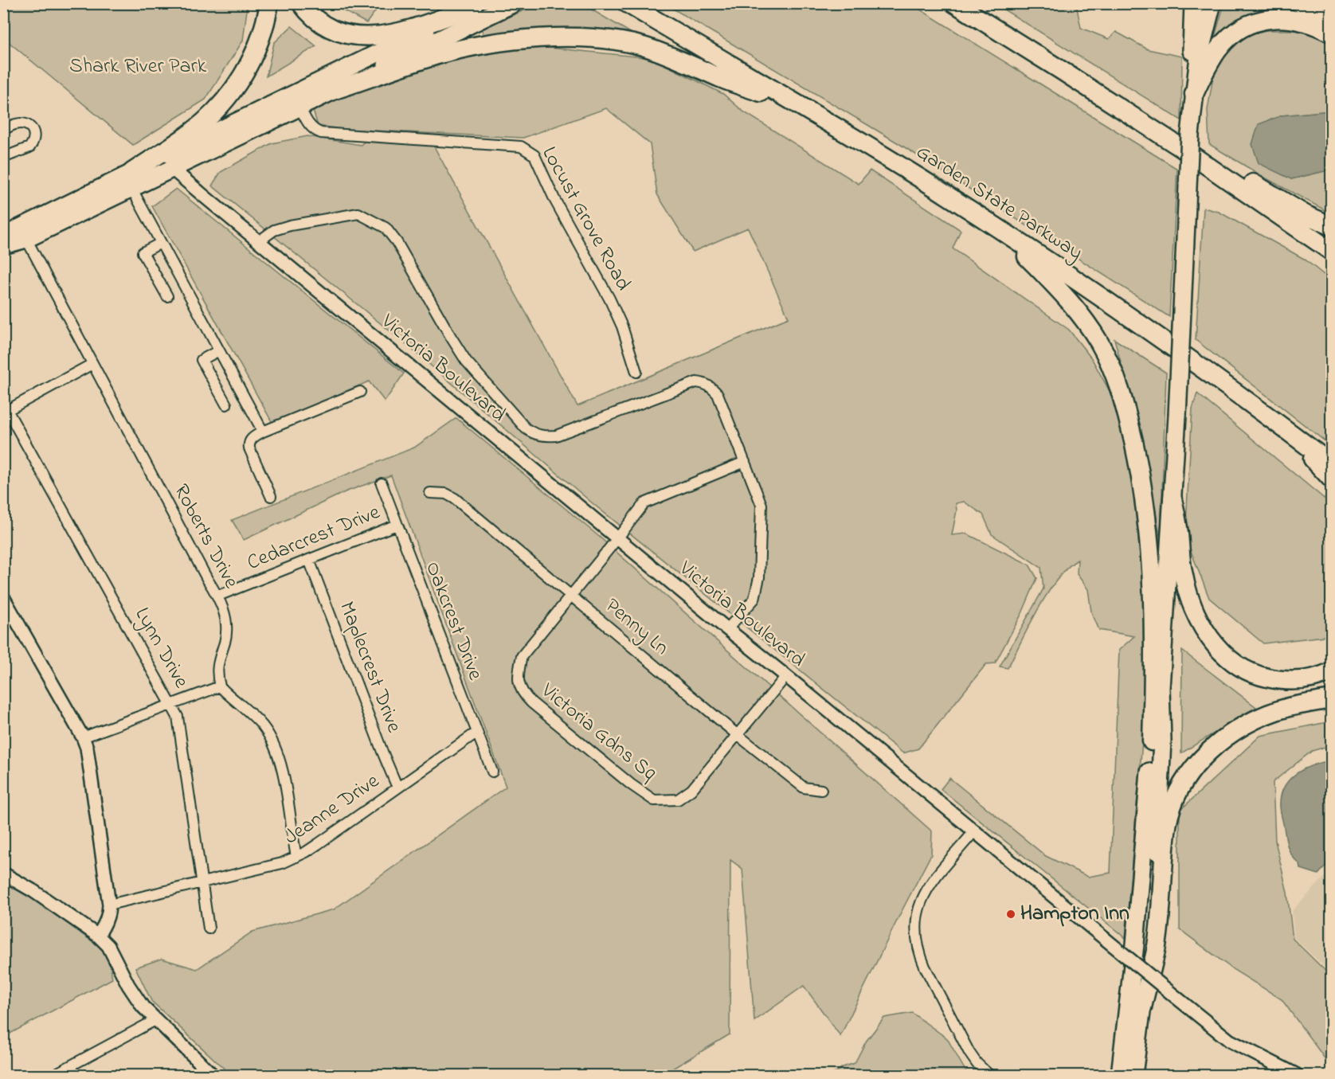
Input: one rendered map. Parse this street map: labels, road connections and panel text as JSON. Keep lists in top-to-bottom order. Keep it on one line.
{"streets":{"highway":["Garden State Parkway"],"street":["Locust Grove Road","Victoria Boulevard","Roberts Drive","Cedarcrest Drive","Oakcrest Drive","Penny Ln","Lynn Drive","Maplecrest Drive","Victoria Gdns Sq","Jeanne Drive"]},"crossings":[["Victoria Boulevard","Victoria Gdns Sq"],["Roberts Drive","Cedarcrest Drive"],["Cedarcrest Drive","Oakcrest Drive"],["Cedarcrest Drive","Maplecrest Drive"],["Oakcrest Drive","Jeanne Drive"],["Penny Ln","Victoria Gdns Sq"],["Lynn Drive","Jeanne Drive"],["Maplecrest Drive","Jeanne Drive"]],"parks":["Shark River Park"],"places":["Hampton Inn"]}
